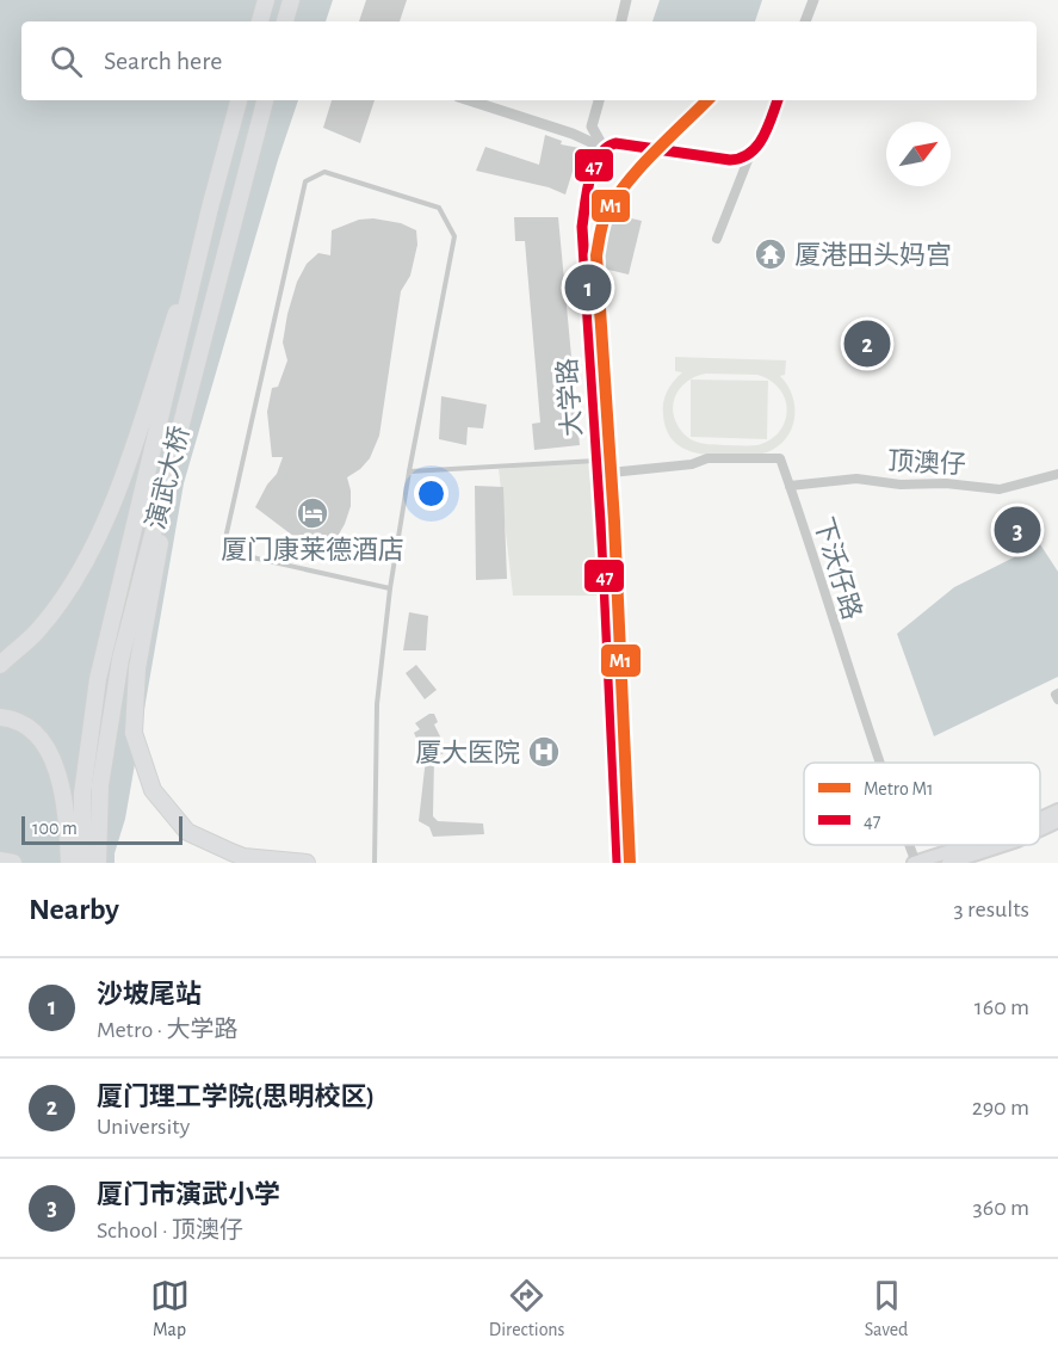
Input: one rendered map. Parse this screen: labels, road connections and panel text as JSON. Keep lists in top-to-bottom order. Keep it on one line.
{"streets":{"highway":["演武大桥"],"street":["大学路","顶澳仔","下沃仔路"]},"crossings":[["大学路","下沃仔路"],["顶澳仔","下沃仔路"]],"places":{"temple":["厦港田头妈宫"],"hotel":["厦门康莱德酒店"],"hospital":["厦大医院"]},"lines":["metro line M1","transit line 47"],"legend":["Metro M1","47"],"scale_bar":"100 m","north":"top right","page":{"search":"Search here","pins":["1","2","3"],"scale":"100 m","heading":["Nearby","3 results"],"list":[{"mark":"1","name":"沙坡尾站","note":"Metro · 大学路","value":"160 m"},{"mark":"2","name":"厦门理工学院(思明校区)","note":"University","value":"290 m"},{"mark":"3","name":"厦门市演武小学","note":"School · 顶澳仔","value":"360 m"}],"nav":["Map","Directions","Saved"]}}
